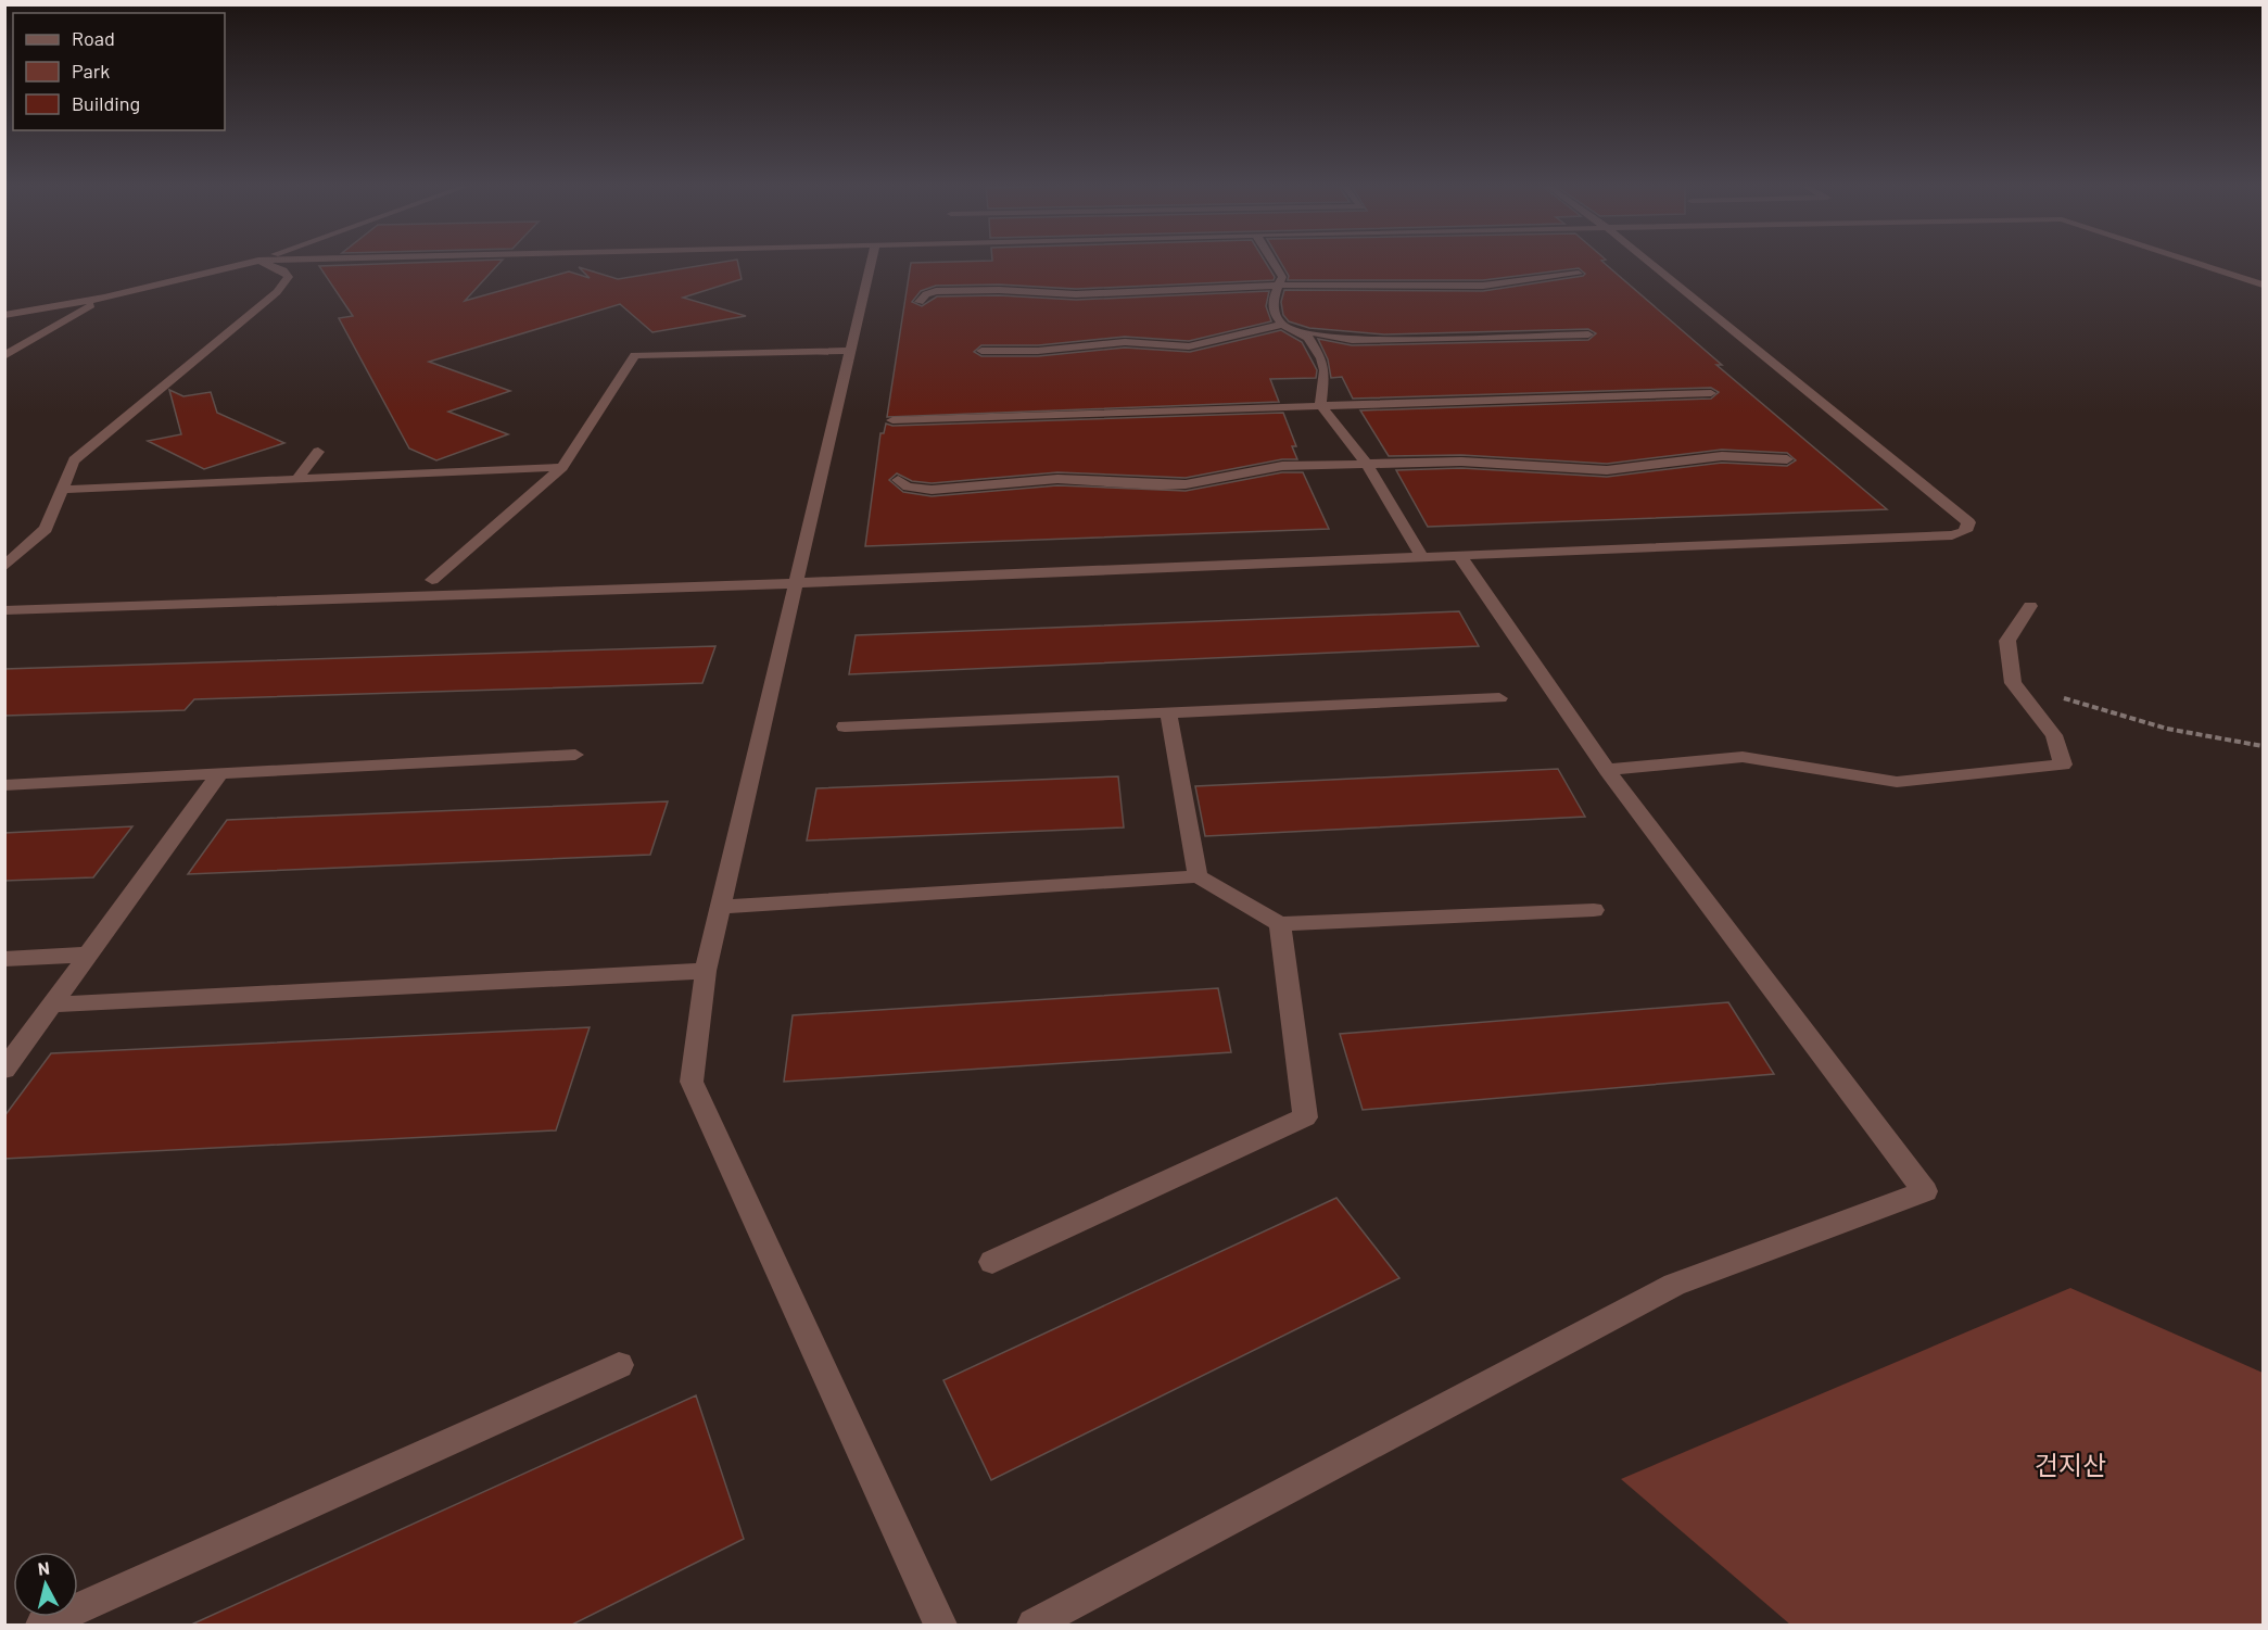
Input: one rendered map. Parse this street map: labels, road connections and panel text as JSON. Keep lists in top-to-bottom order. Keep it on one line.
{"parks":["건지산"],"legend":["Road","Park","Building"],"north":"top"}
